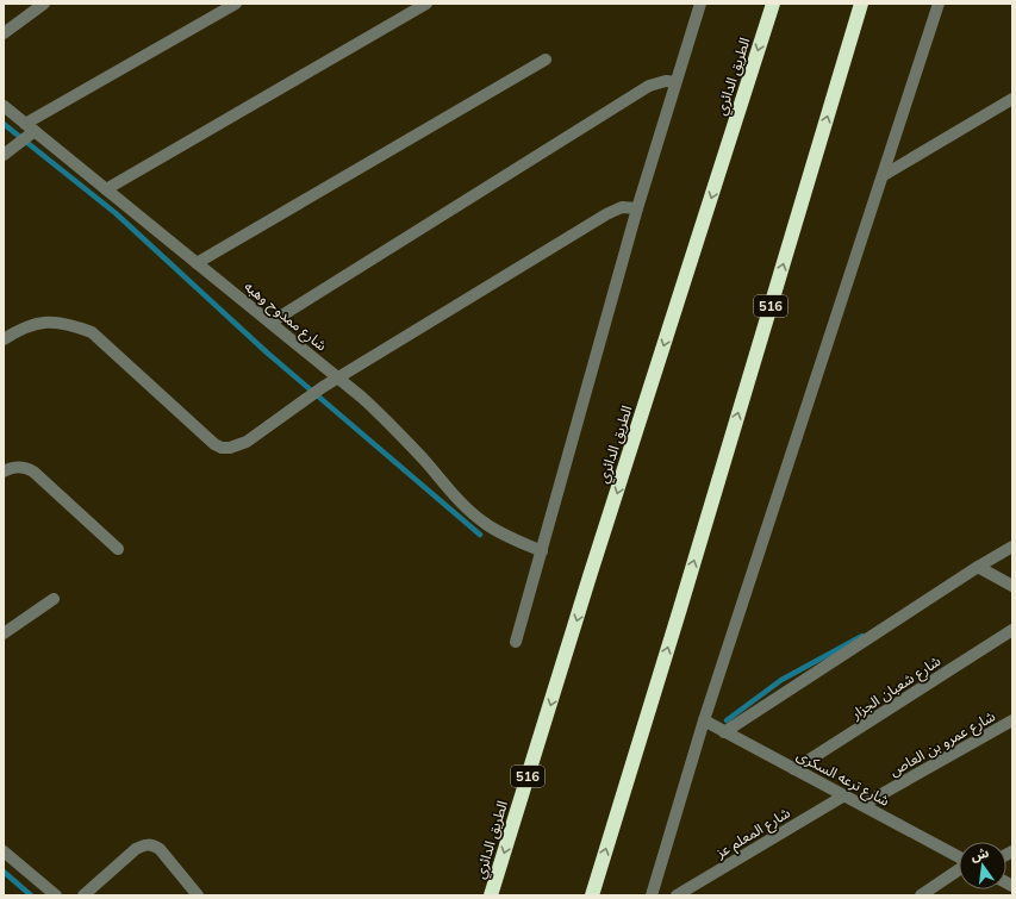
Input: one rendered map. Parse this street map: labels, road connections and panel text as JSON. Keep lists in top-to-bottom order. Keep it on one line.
{"streets":{"highway":["الطريق الدائري","516"],"street":["شارع ممدوح وهبه","شارع شعبان الجزار","شارع عمرو بن العاص","شارع ترعه السكرى","شارع المعلم عز"]},"crossings":[["شارع شعبان الجزار","شارع ترعه السكرى"],["شارع عمرو بن العاص","شارع ترعه السكرى"],["شارع ترعه السكرى","شارع المعلم عز"]],"north":"top"}
